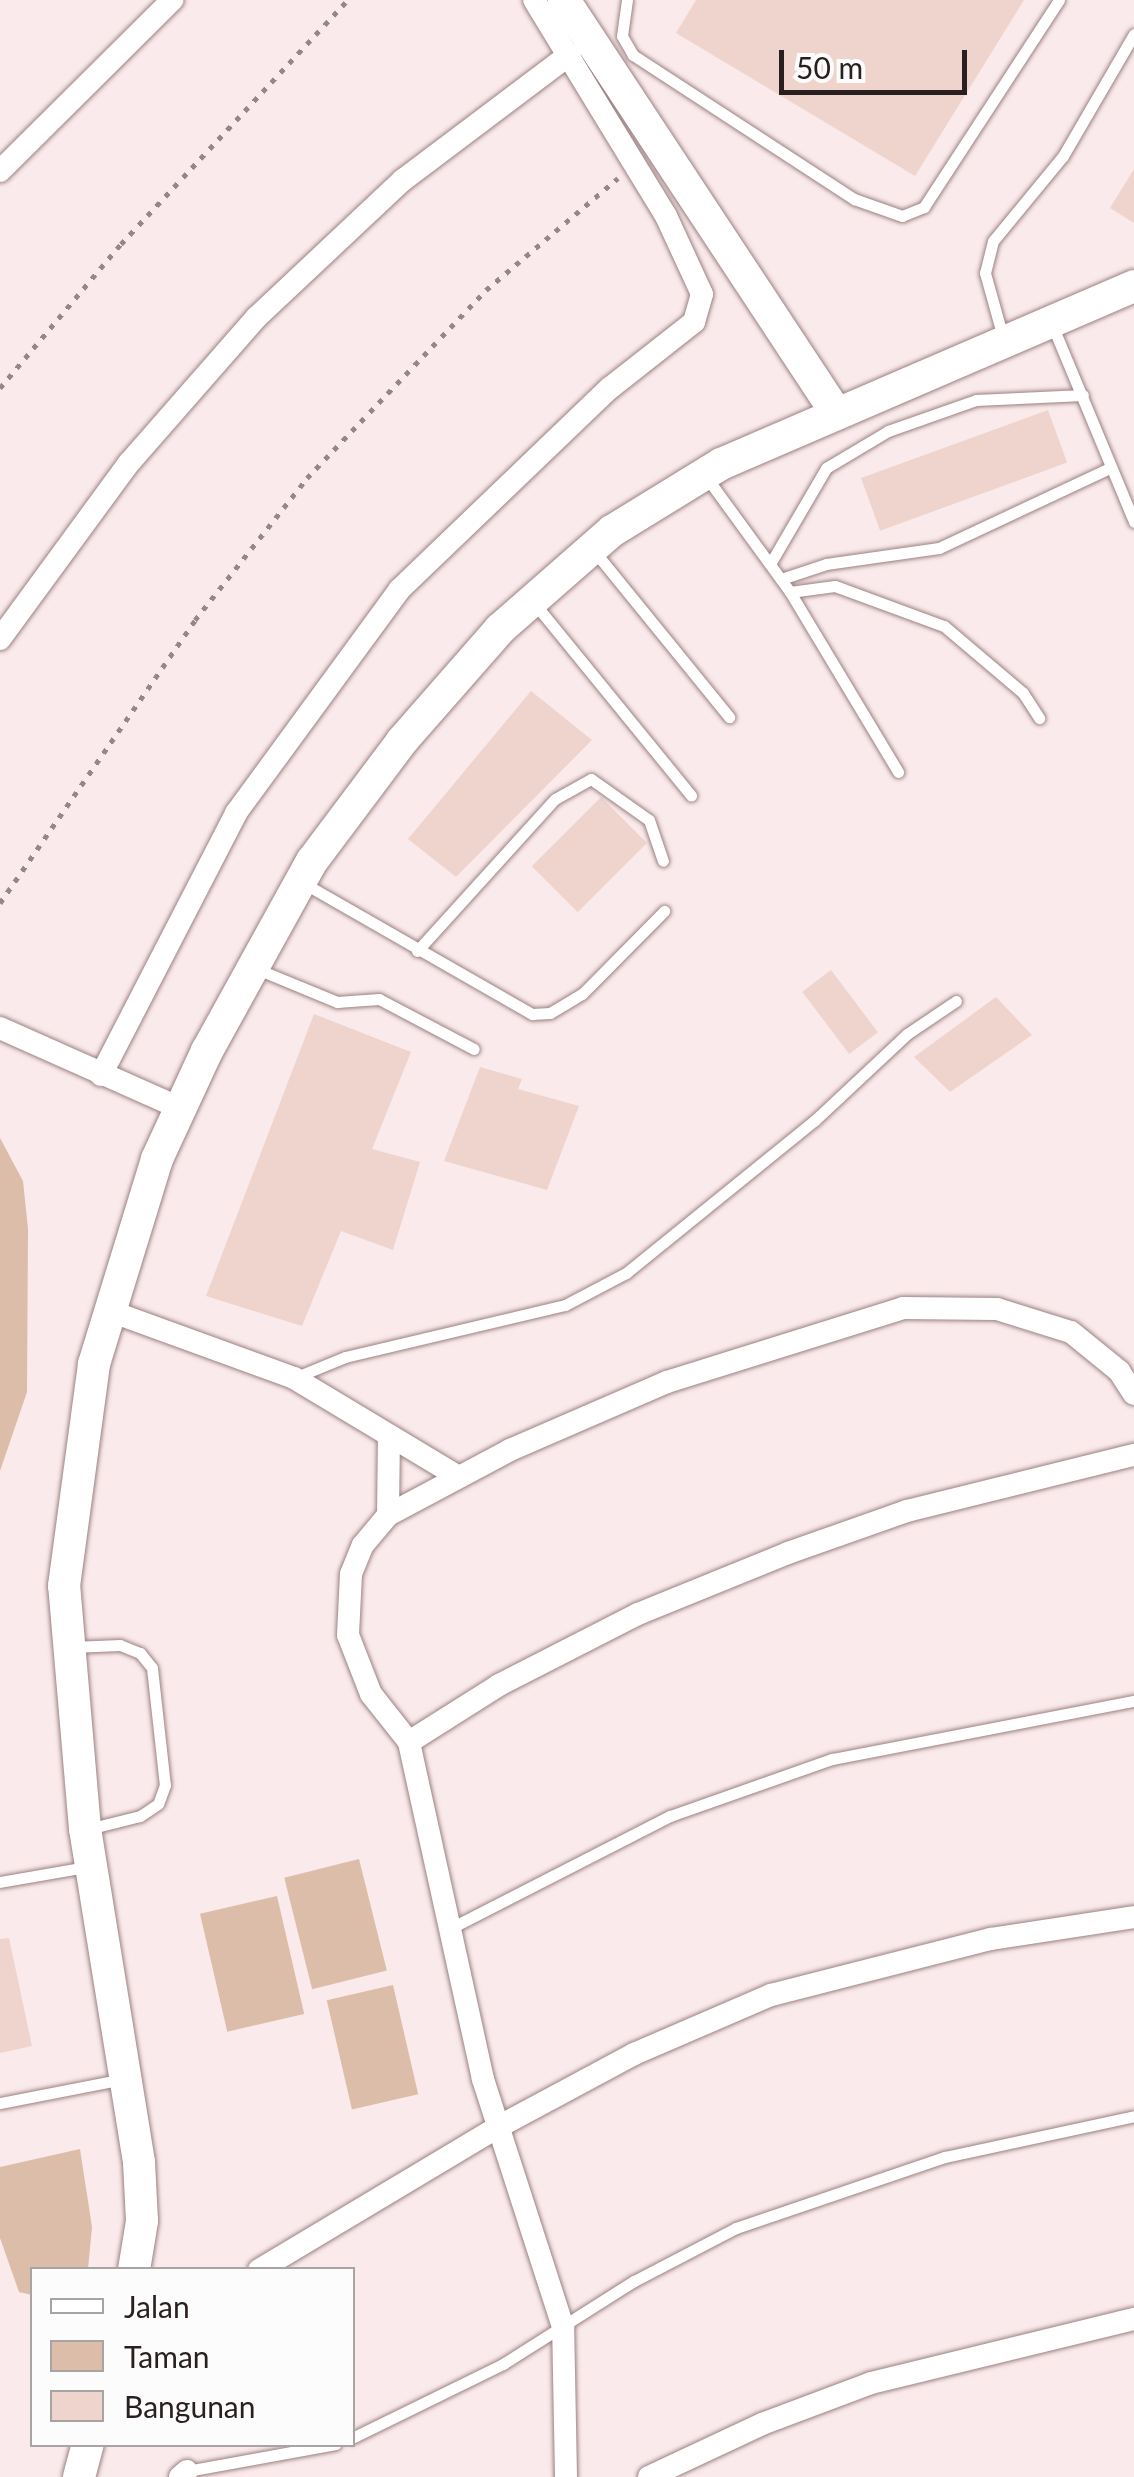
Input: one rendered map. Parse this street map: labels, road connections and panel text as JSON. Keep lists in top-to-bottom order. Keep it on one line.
{"legend":["Jalan","Taman","Bangunan"],"scale_bar":"50 m"}
